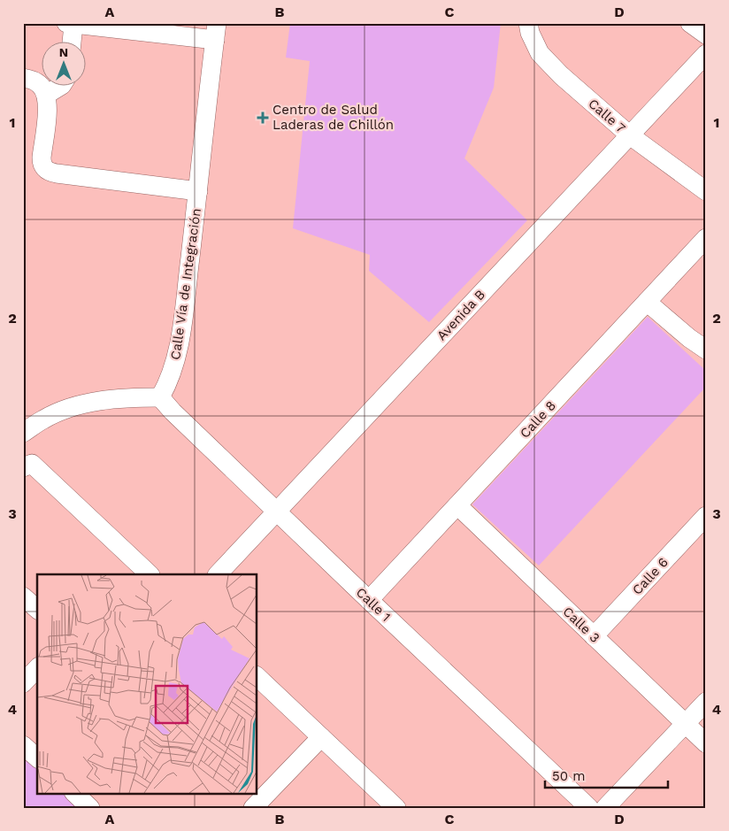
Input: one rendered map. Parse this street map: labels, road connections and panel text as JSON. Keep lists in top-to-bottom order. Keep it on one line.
{"streets":{"street":["Calle 7","Calle Vía de Integración","Avenida B","Calle 8","Calle 6","Calle 1","Calle 3"]},"crossings":[["Calle 7","Avenida B"],["Calle Vía de Integración","Calle 1"],["Avenida B","Calle 1"],["Calle 8","Calle 1"],["Calle 8","Calle 3"],["Calle 6","Calle 3"]],"places":{"health":["Centro de Salud Laderas de Chillón"]},"scale_bar":"50 m","north":"top","grid":{"columns":["A","B","C","D"],"rows":["1","2","3","4"]}}
